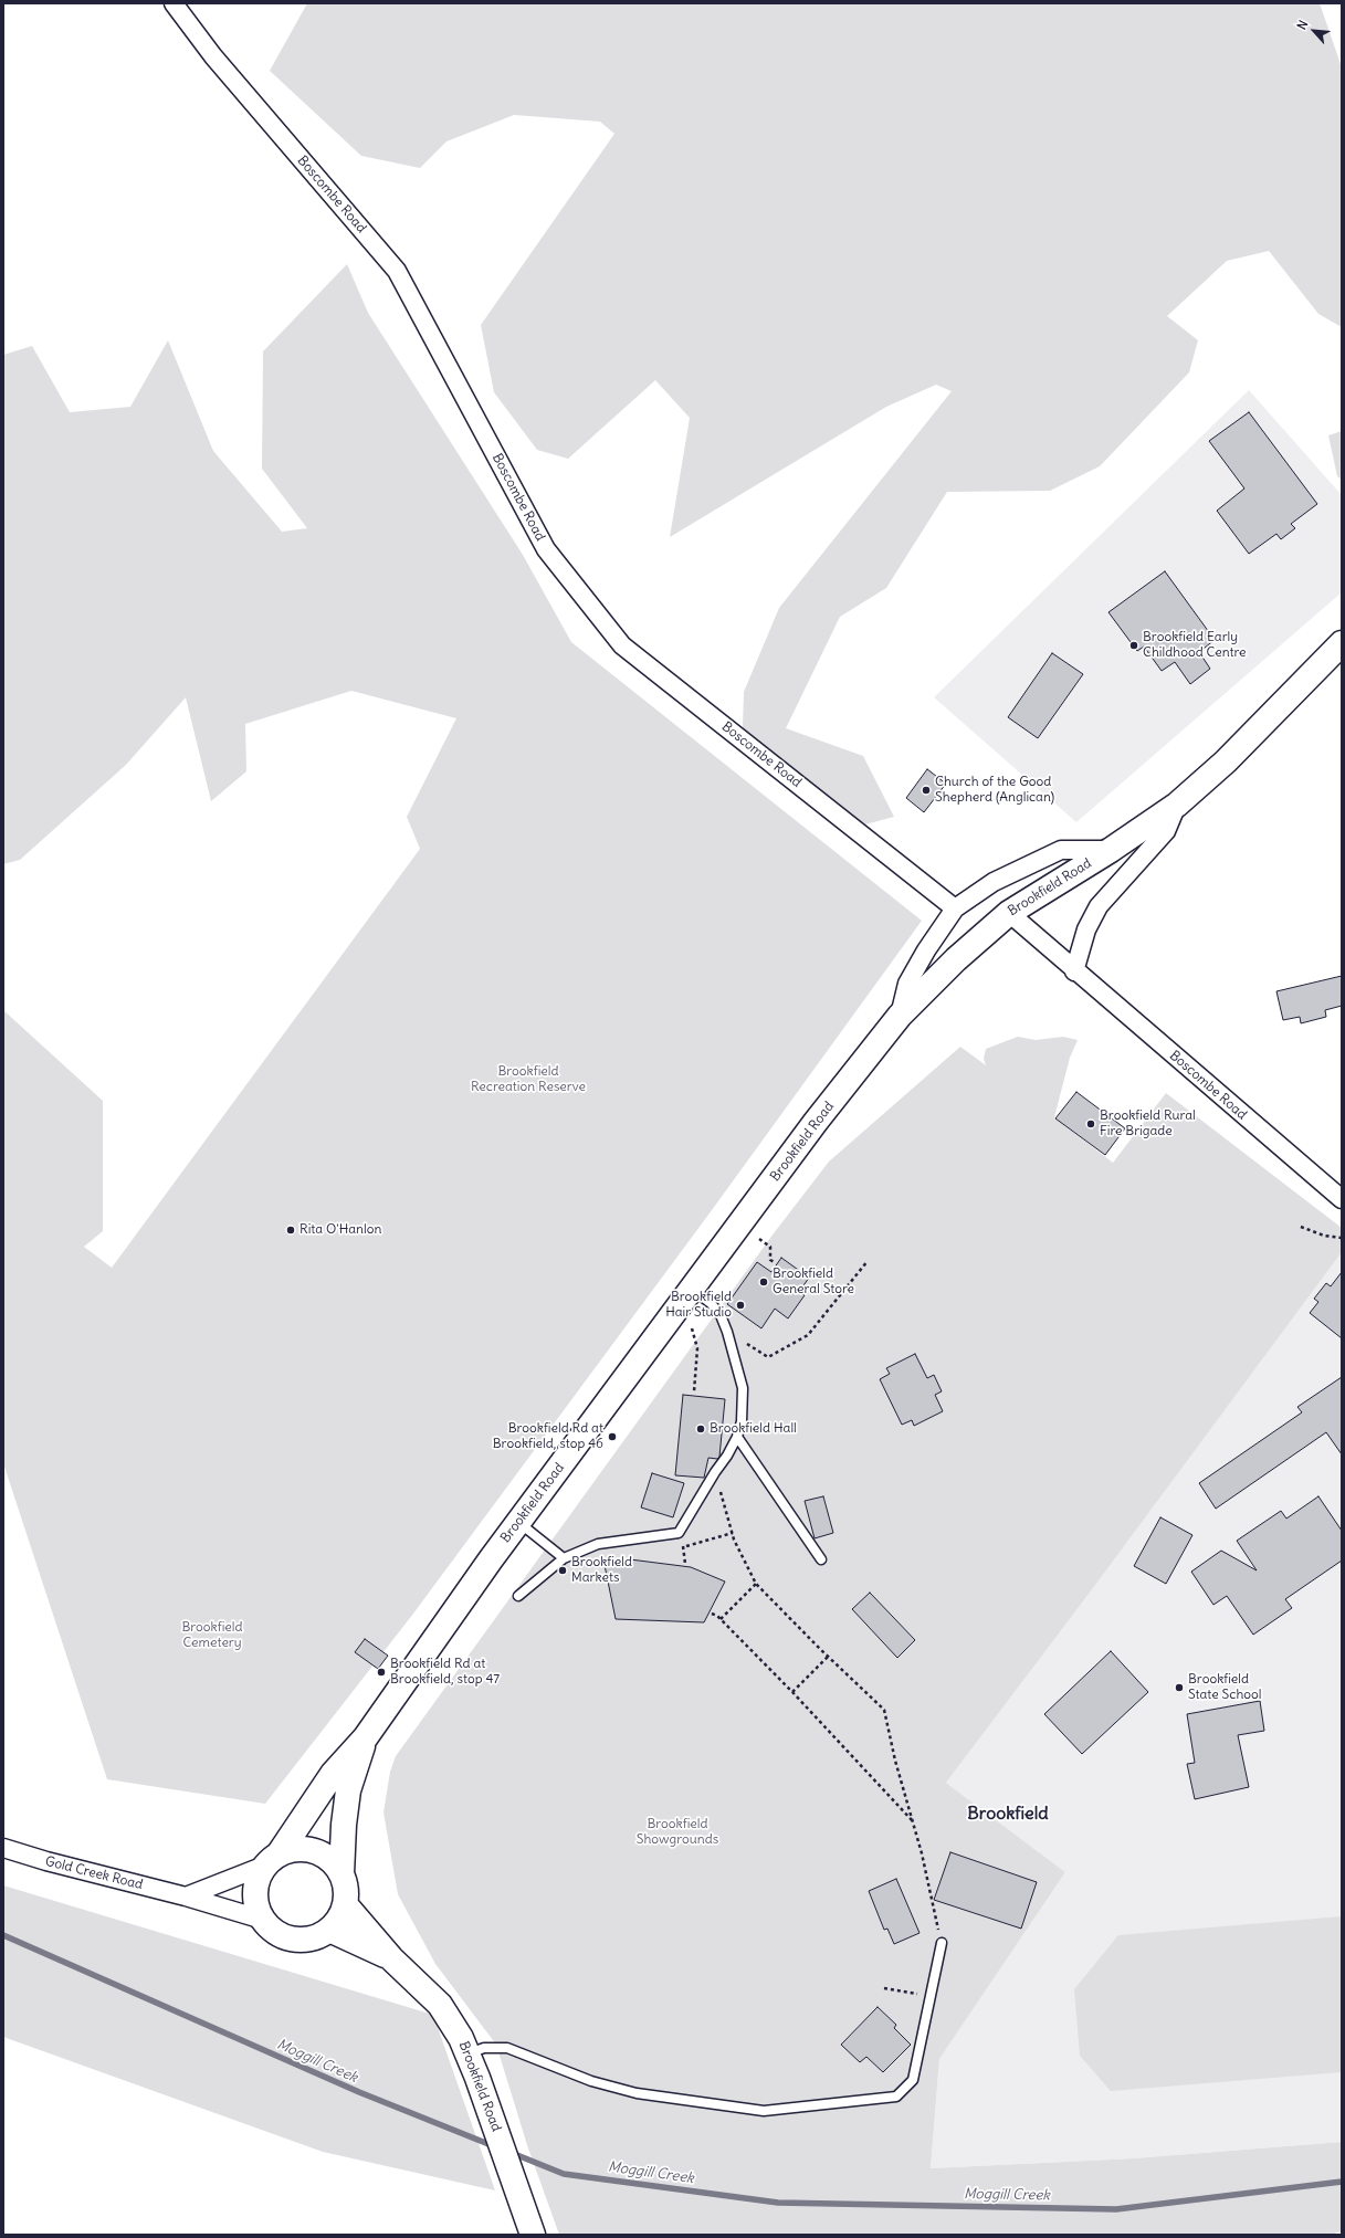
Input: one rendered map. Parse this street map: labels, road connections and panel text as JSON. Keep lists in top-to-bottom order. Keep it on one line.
{"streets":{"main road":["Brookfield Road"],"street":["Boscombe Road","Gold Creek Road"]},"crossings":[["Boscombe Road","Brookfield Road"],["Brookfield Road","Gold Creek Road"]],"districts":["Brookfield"],"water":["Moggill Creek"],"parks":["Brookfield Recreation Reserve","Brookfield Cemetery","Brookfield Showgrounds"],"places":["Brookfield Early Childhood Centre","Church of the Good Shepherd (Anglican)","Brookfield Rural Fire Brigade","Rita O'Hanlon","Brookfield General Store","Brookfield Hair Studio","Brookfield Hall","Brookfield Rd at Brookfield, stop 46","Brookfield Markets","Brookfield Rd at Brookfield, stop 47","Brookfield State School"],"north":"top left"}
